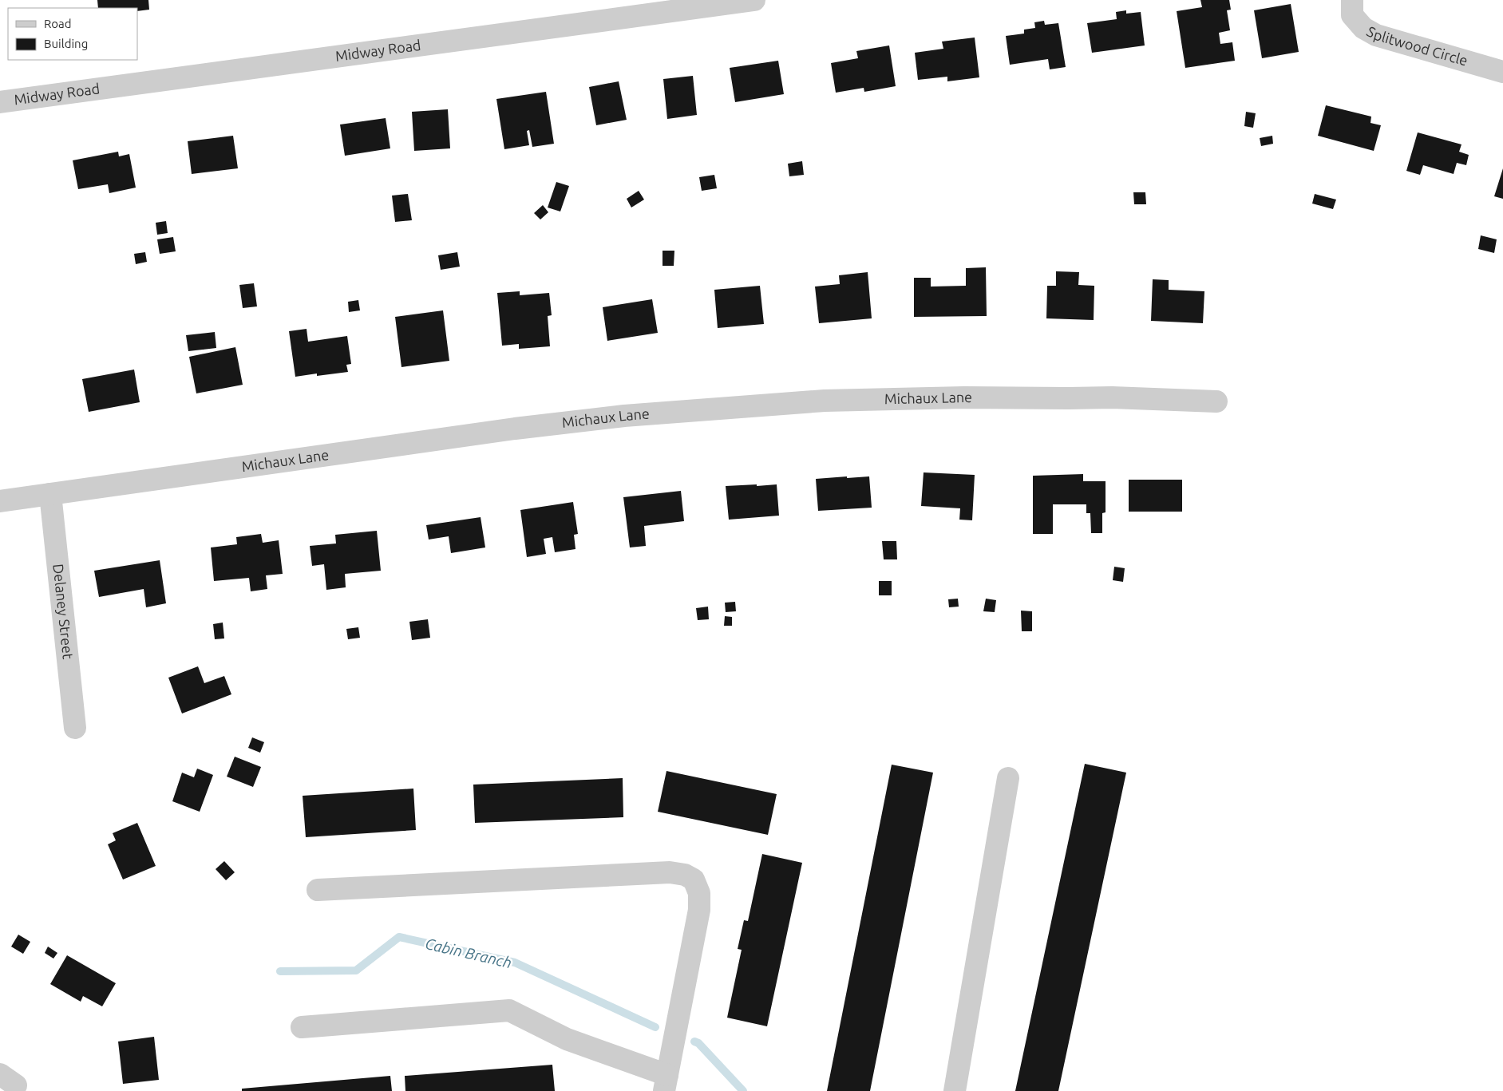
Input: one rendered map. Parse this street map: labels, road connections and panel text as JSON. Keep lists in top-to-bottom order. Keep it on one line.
{"streets":{"street":["Splitwood Circle","Midway Road","Michaux Lane","Delaney Street"]},"crossings":[["Michaux Lane","Delaney Street"]],"water":["Cabin Branch"],"legend":["Road","Building"]}
